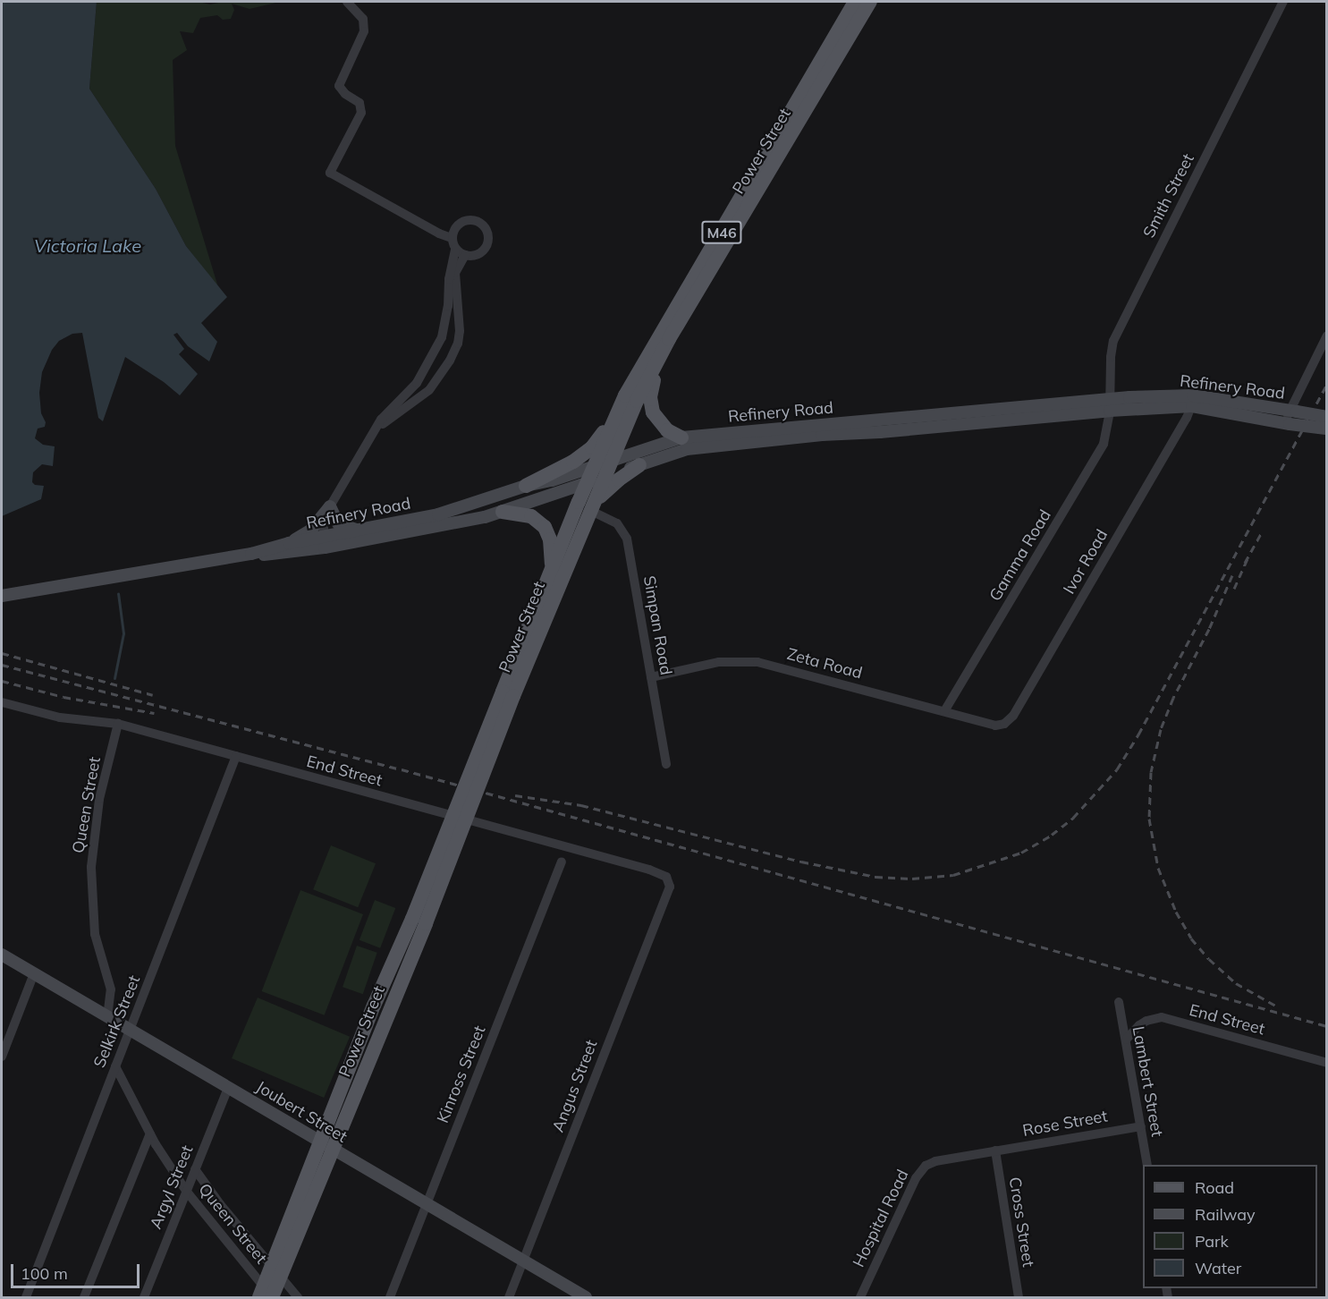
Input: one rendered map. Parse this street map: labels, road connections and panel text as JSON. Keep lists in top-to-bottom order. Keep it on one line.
{"streets":{"main road":["Power Street","M46","Refinery Road","Joubert Street"],"street":["Smith Street","Gamma Road","Ivor Road","Simpan Road","Zeta Road","End Street","Queen Street","Selkirk Street","Kinross Street","Lambert Street","Angus Street","Rose Street","Argyl Street","Hospital Road","Cross Street"]},"crossings":[["Power Street","Refinery Road"],["Power Street","Simpan Road"],["Power Street","Queen Street"],["Power Street","Joubert Street"],["Smith Street","Refinery Road"],["Smith Street","Gamma Road"],["Refinery Road","Gamma Road"],["Refinery Road","Ivor Road"],["Gamma Road","Zeta Road"],["Ivor Road","Zeta Road"],["Simpan Road","Zeta Road"],["End Street","Queen Street"],["End Street","Selkirk Street"],["End Street","Lambert Street"],["End Street","Angus Street"],["Queen Street","Selkirk Street"],["Queen Street","Joubert Street"],["Queen Street","Argyl Street"],["Selkirk Street","Joubert Street"],["Kinross Street","Joubert Street"],["Lambert Street","Rose Street"],["Angus Street","Joubert Street"],["Joubert Street","Argyl Street"],["Rose Street","Hospital Road"],["Rose Street","Cross Street"],["Hospital Road","Cross Street"]],"water":["Victoria Lake"],"legend":["Road","Railway","Park","Water"],"scale_bar":"100 m"}
